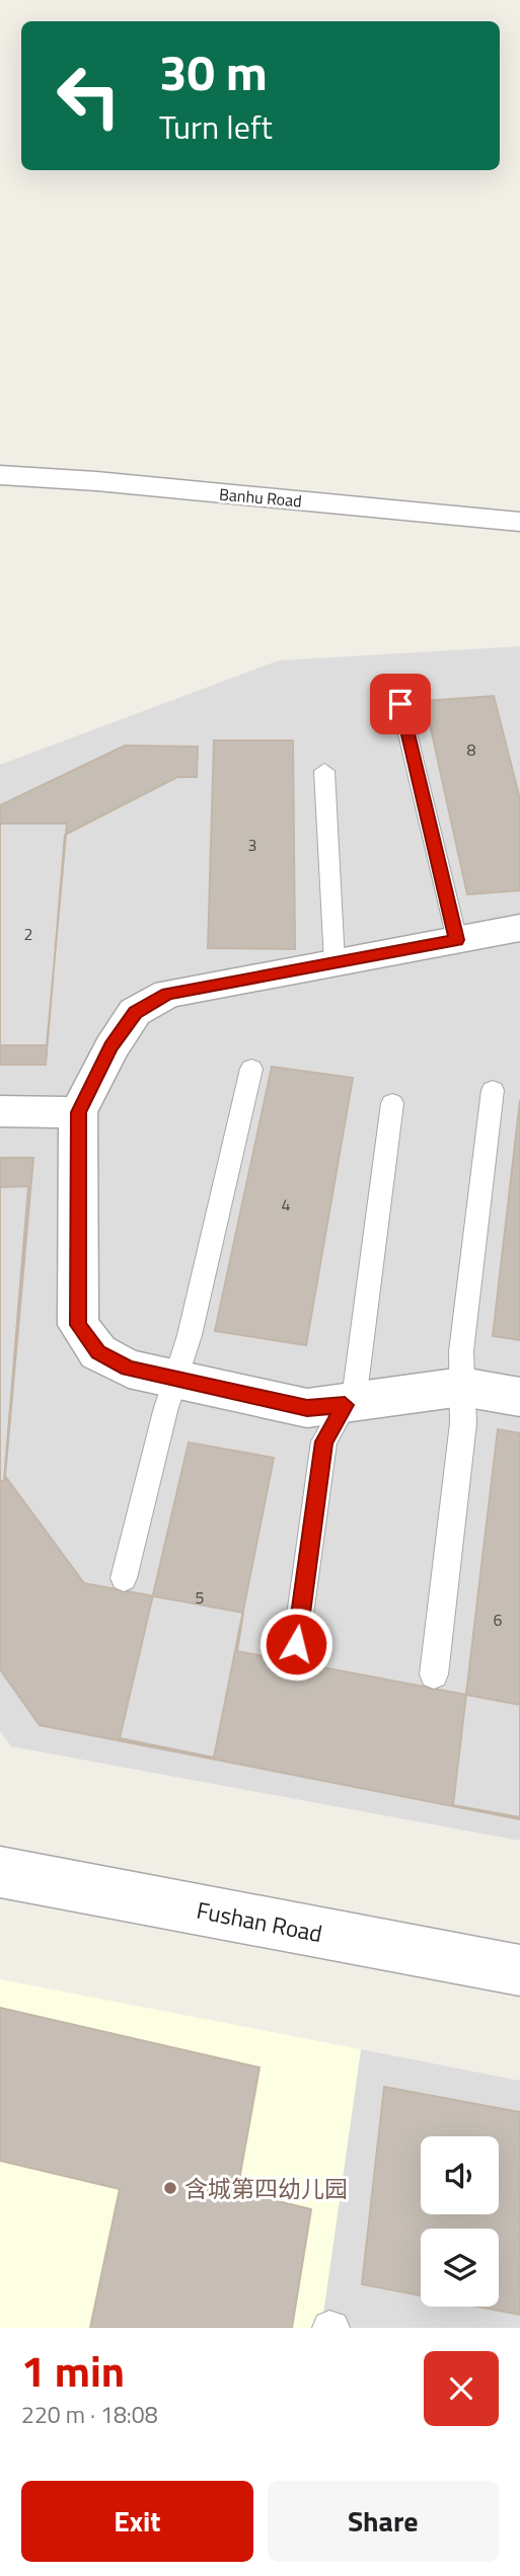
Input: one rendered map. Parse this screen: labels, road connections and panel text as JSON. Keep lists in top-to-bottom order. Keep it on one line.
{"streets":{"street":["Banhu Road","Fushan Road"]},"places":["含城第四幼儿园"],"house_numbers":["8","3","2","4","5","6"],"page":{"turn":["30 m","Turn left"],"heading":["1 min","220 m · 18:08"],"buttons":["Exit","Share"]}}
